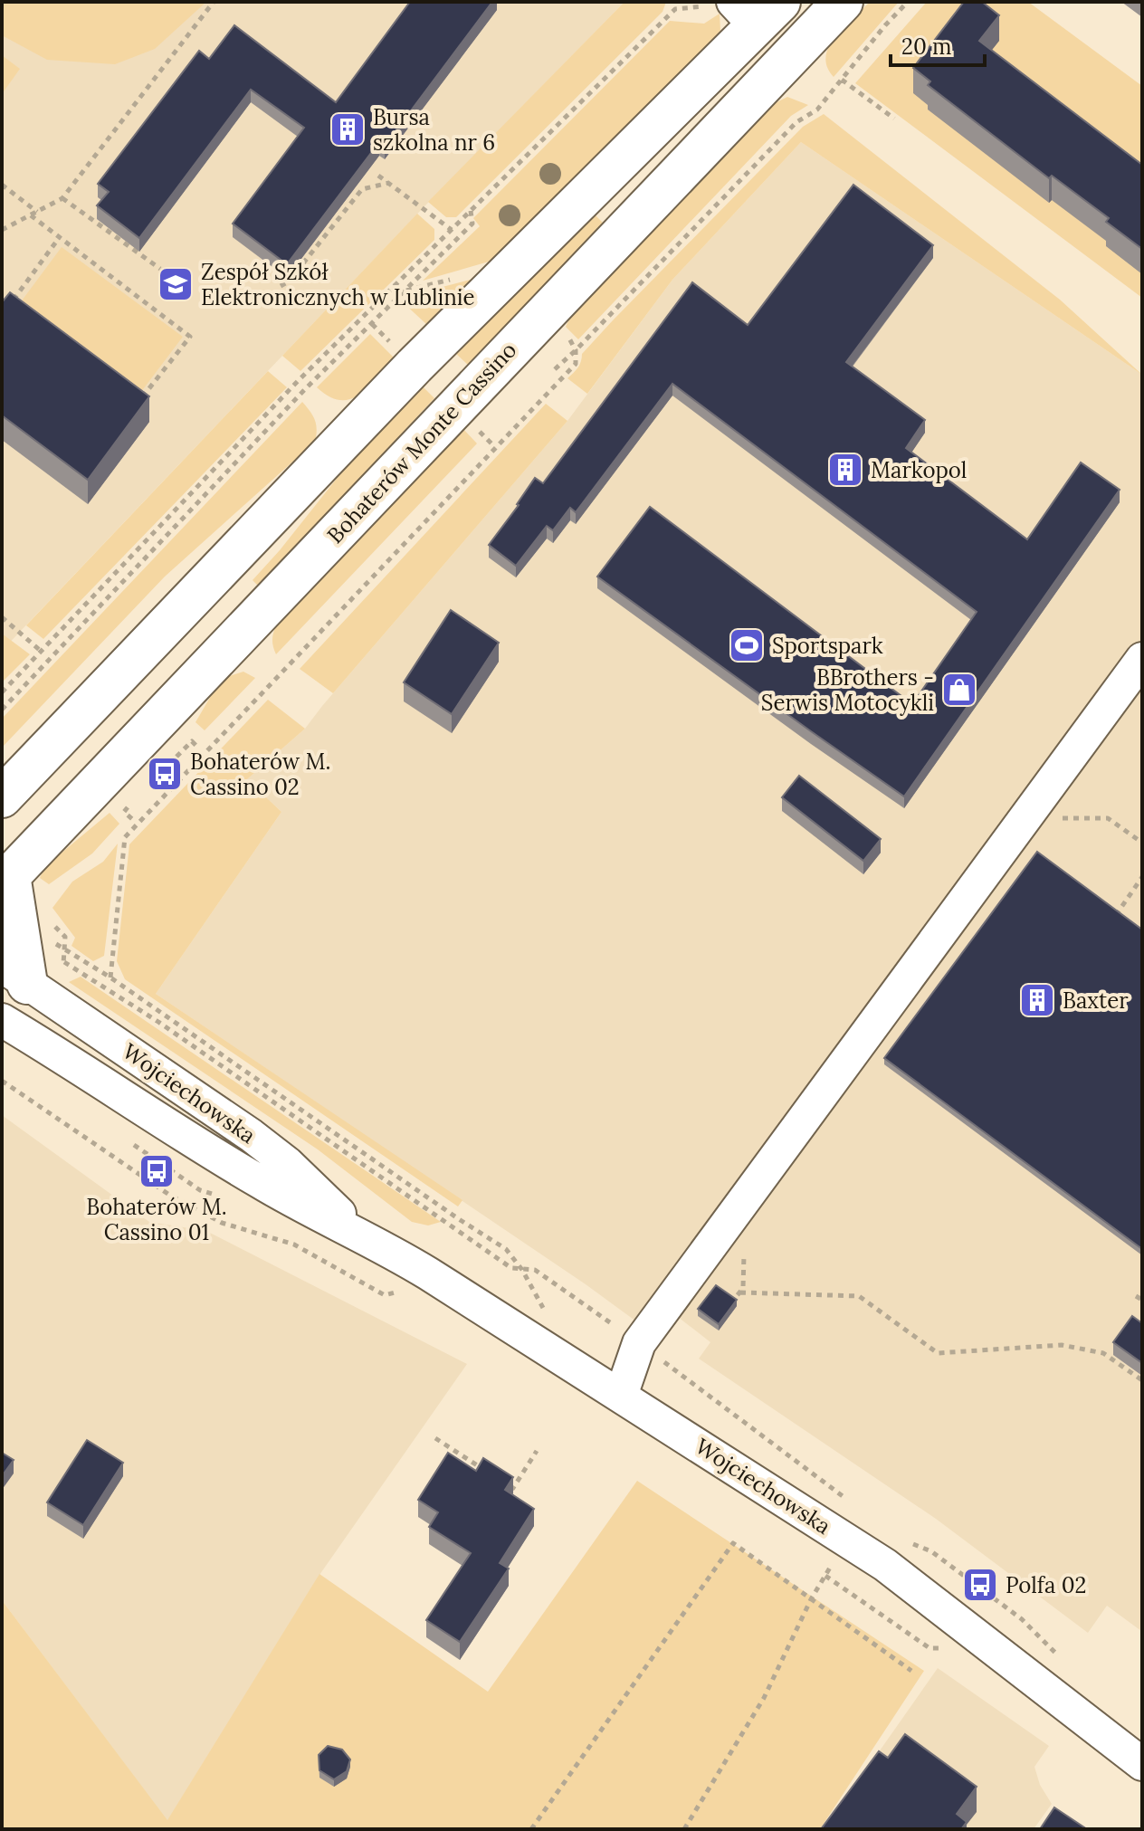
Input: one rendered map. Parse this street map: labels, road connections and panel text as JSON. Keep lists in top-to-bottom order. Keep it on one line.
{"streets":{"main road":["Bohaterów Monte Cassino"],"street":["Wojciechowska"]},"places":{"building":["Bursa szkolna nr 6","Markopol","Baxter"],"school or university":["Zespół Szkół Elektronicznych w Lublinie"],"sports":["Sportspark"],"shop":["BBrothers - Serwis Motocykli"],"bus stop":["Bohaterów M. Cassino 02","Bohaterów M. Cassino 01","Polfa 02"]},"scale_bar":"20 m"}
